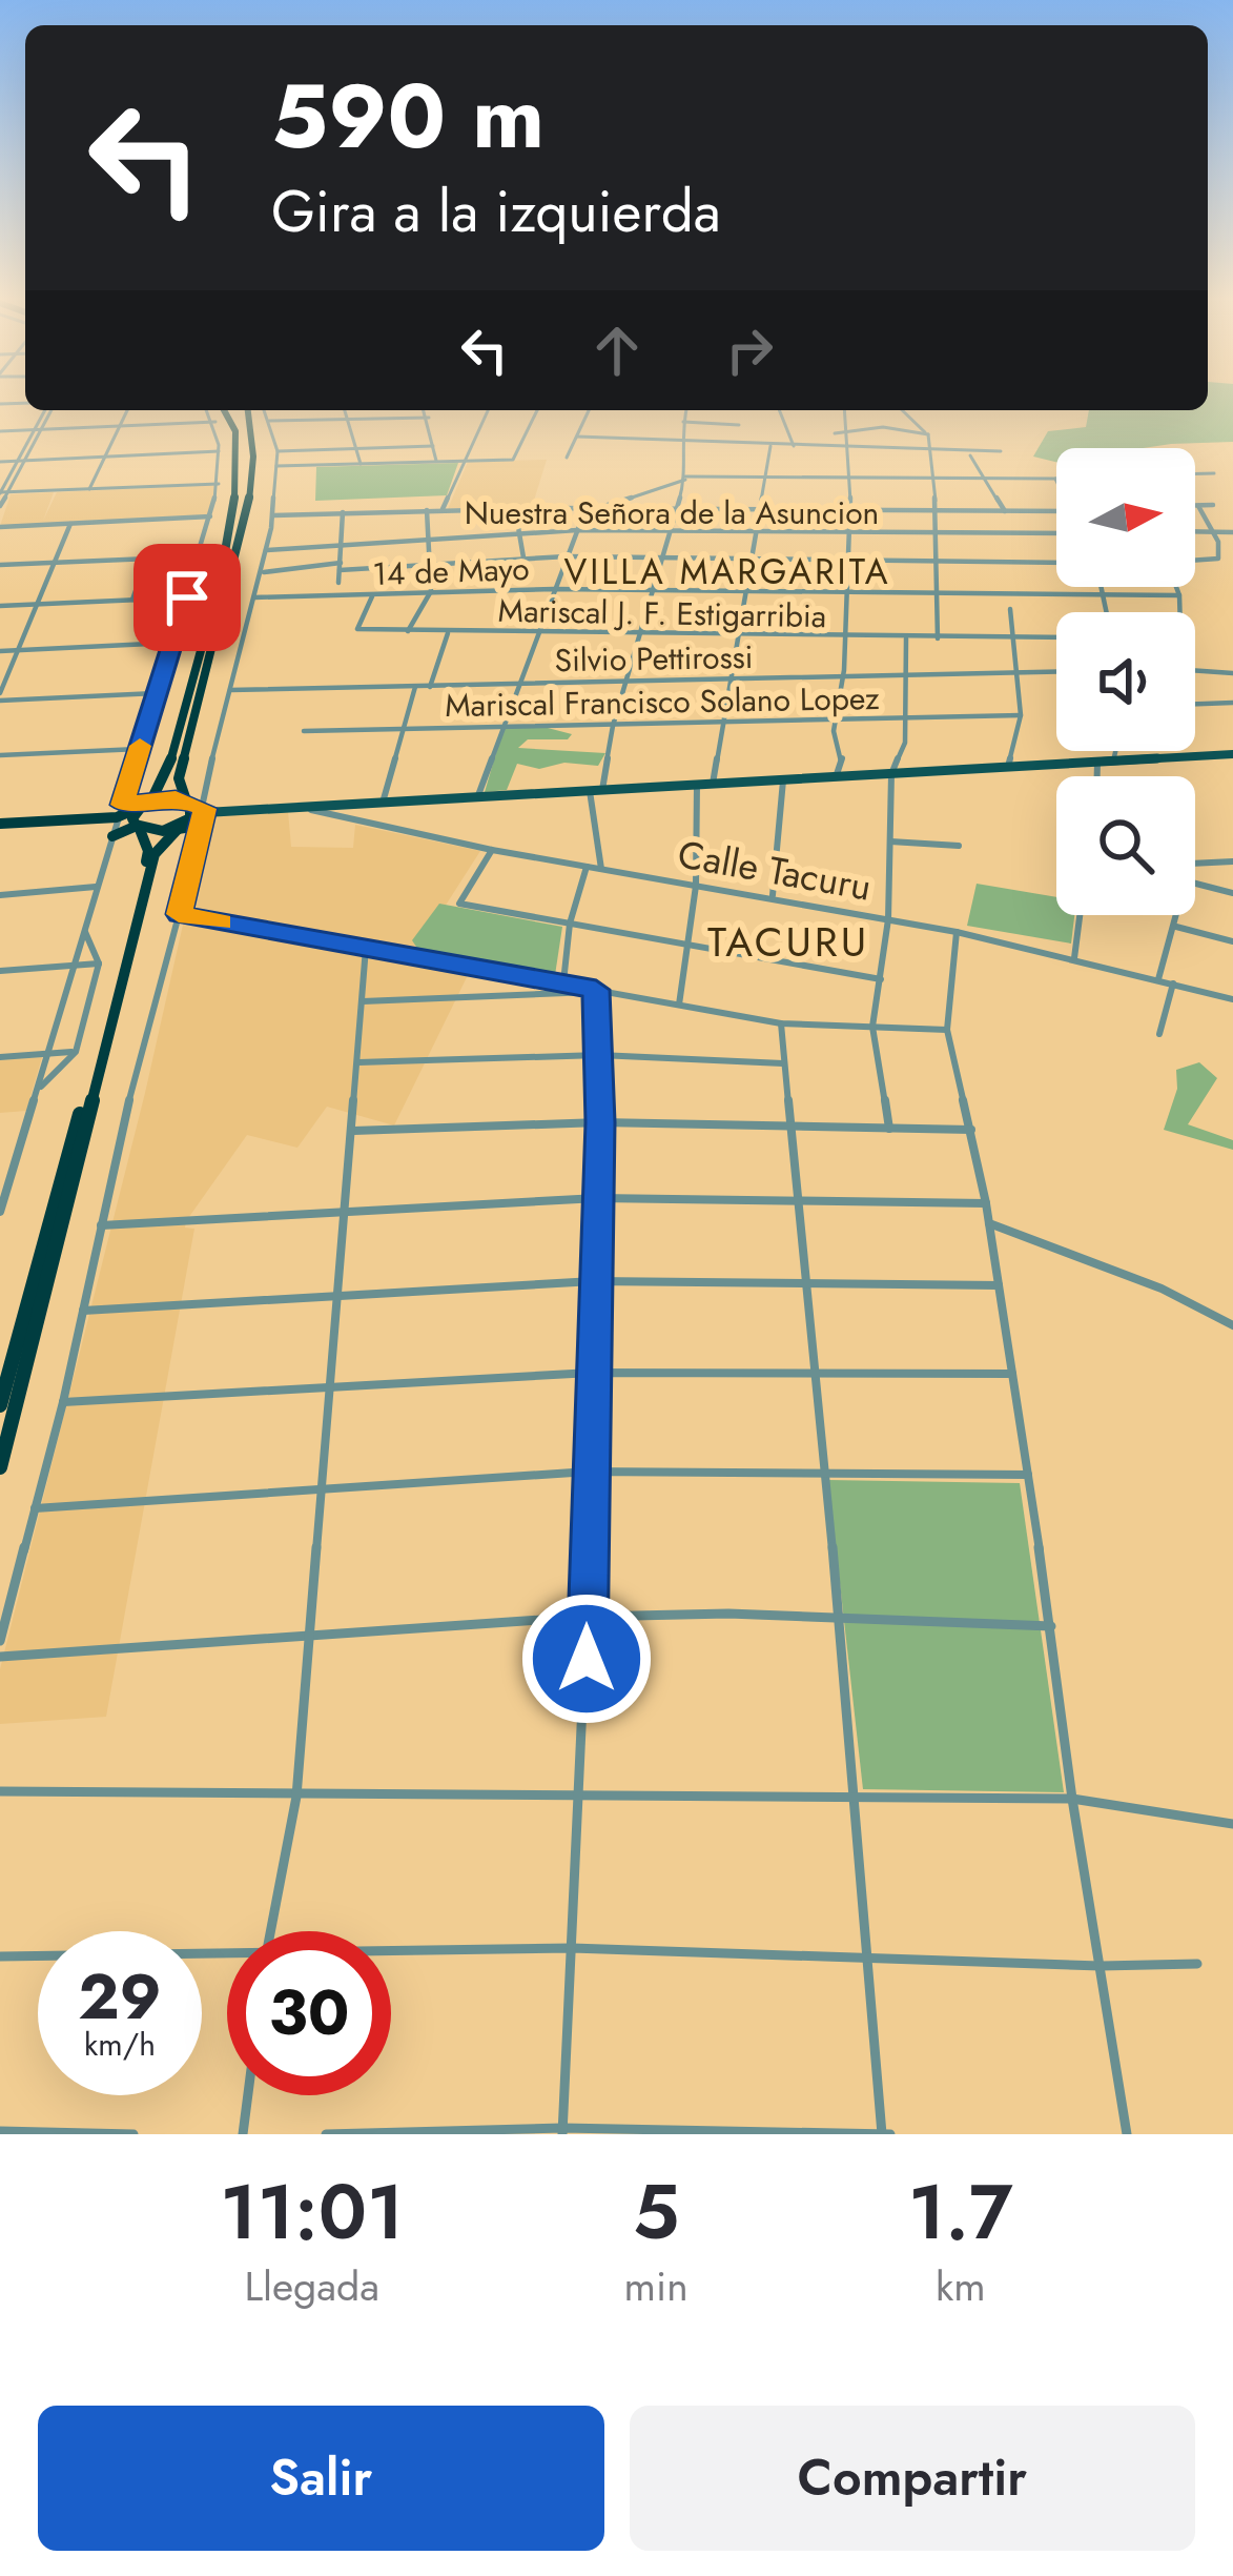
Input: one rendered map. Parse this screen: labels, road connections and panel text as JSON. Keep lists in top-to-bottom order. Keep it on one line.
{"streets":{"street":["Nuestra Señora de la Asuncion","14 de Mayo","Mariscal J. F. Estigarribia","Silvio Pettirossi","Mariscal Francisco Solano Lopez","Calle Tacuru"]},"crossings":[["14 de Mayo","Mariscal J. F. Estigarribia"]],"districts":["VILLA MARGARITA","TACURU"],"north":"right","page":{"turn":["590 m","Gira a la izquierda"],"speed":"29 km/h","limit":"30","eta":["11:01","Llegada","5","min","1.7","km"],"buttons":["Salir","Compartir"]}}
